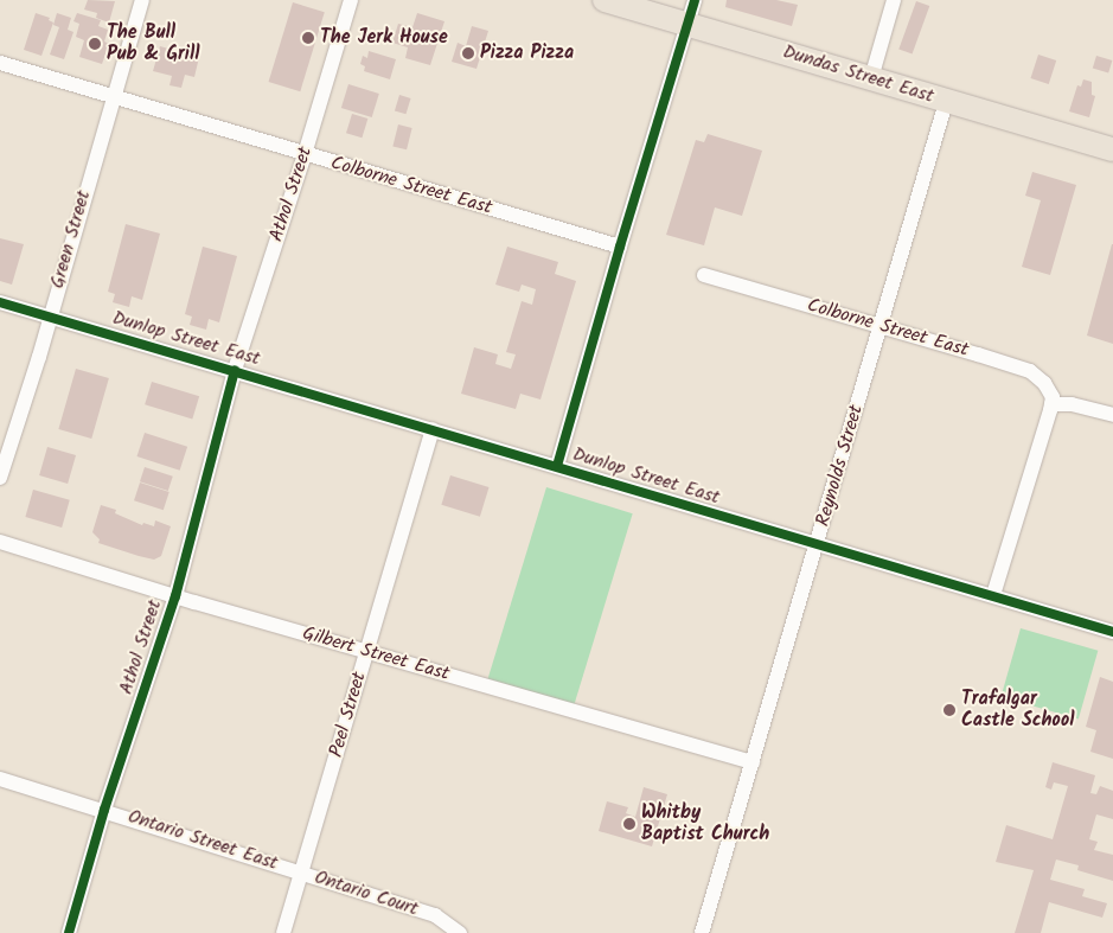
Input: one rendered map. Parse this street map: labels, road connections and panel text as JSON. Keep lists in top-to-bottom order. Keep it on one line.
{"streets":{"main road":["Dundas Street East"],"street":["Colborne Street East","Athol Street","Green Street","Dunlop Street East","Reynolds Street","Gilbert Street East","Peel Street","Ontario Street East","Ontario Court"]},"crossings":[["Dundas Street East","Reynolds Street"],["Colborne Street East","Athol Street"],["Colborne Street East","Green Street"],["Colborne Street East","Reynolds Street"],["Athol Street","Dunlop Street East"],["Athol Street","Gilbert Street East"],["Athol Street","Ontario Street East"],["Green Street","Dunlop Street East"],["Dunlop Street East","Reynolds Street"],["Dunlop Street East","Peel Street"],["Reynolds Street","Gilbert Street East"],["Gilbert Street East","Peel Street"],["Peel Street","Ontario Street East"],["Peel Street","Ontario Court"],["Ontario Street East","Ontario Court"]],"places":["The Jerk House","The Bull Pub & Grill","Pizza Pizza","Trafalgar Castle School","Whitby Baptist Church"]}
